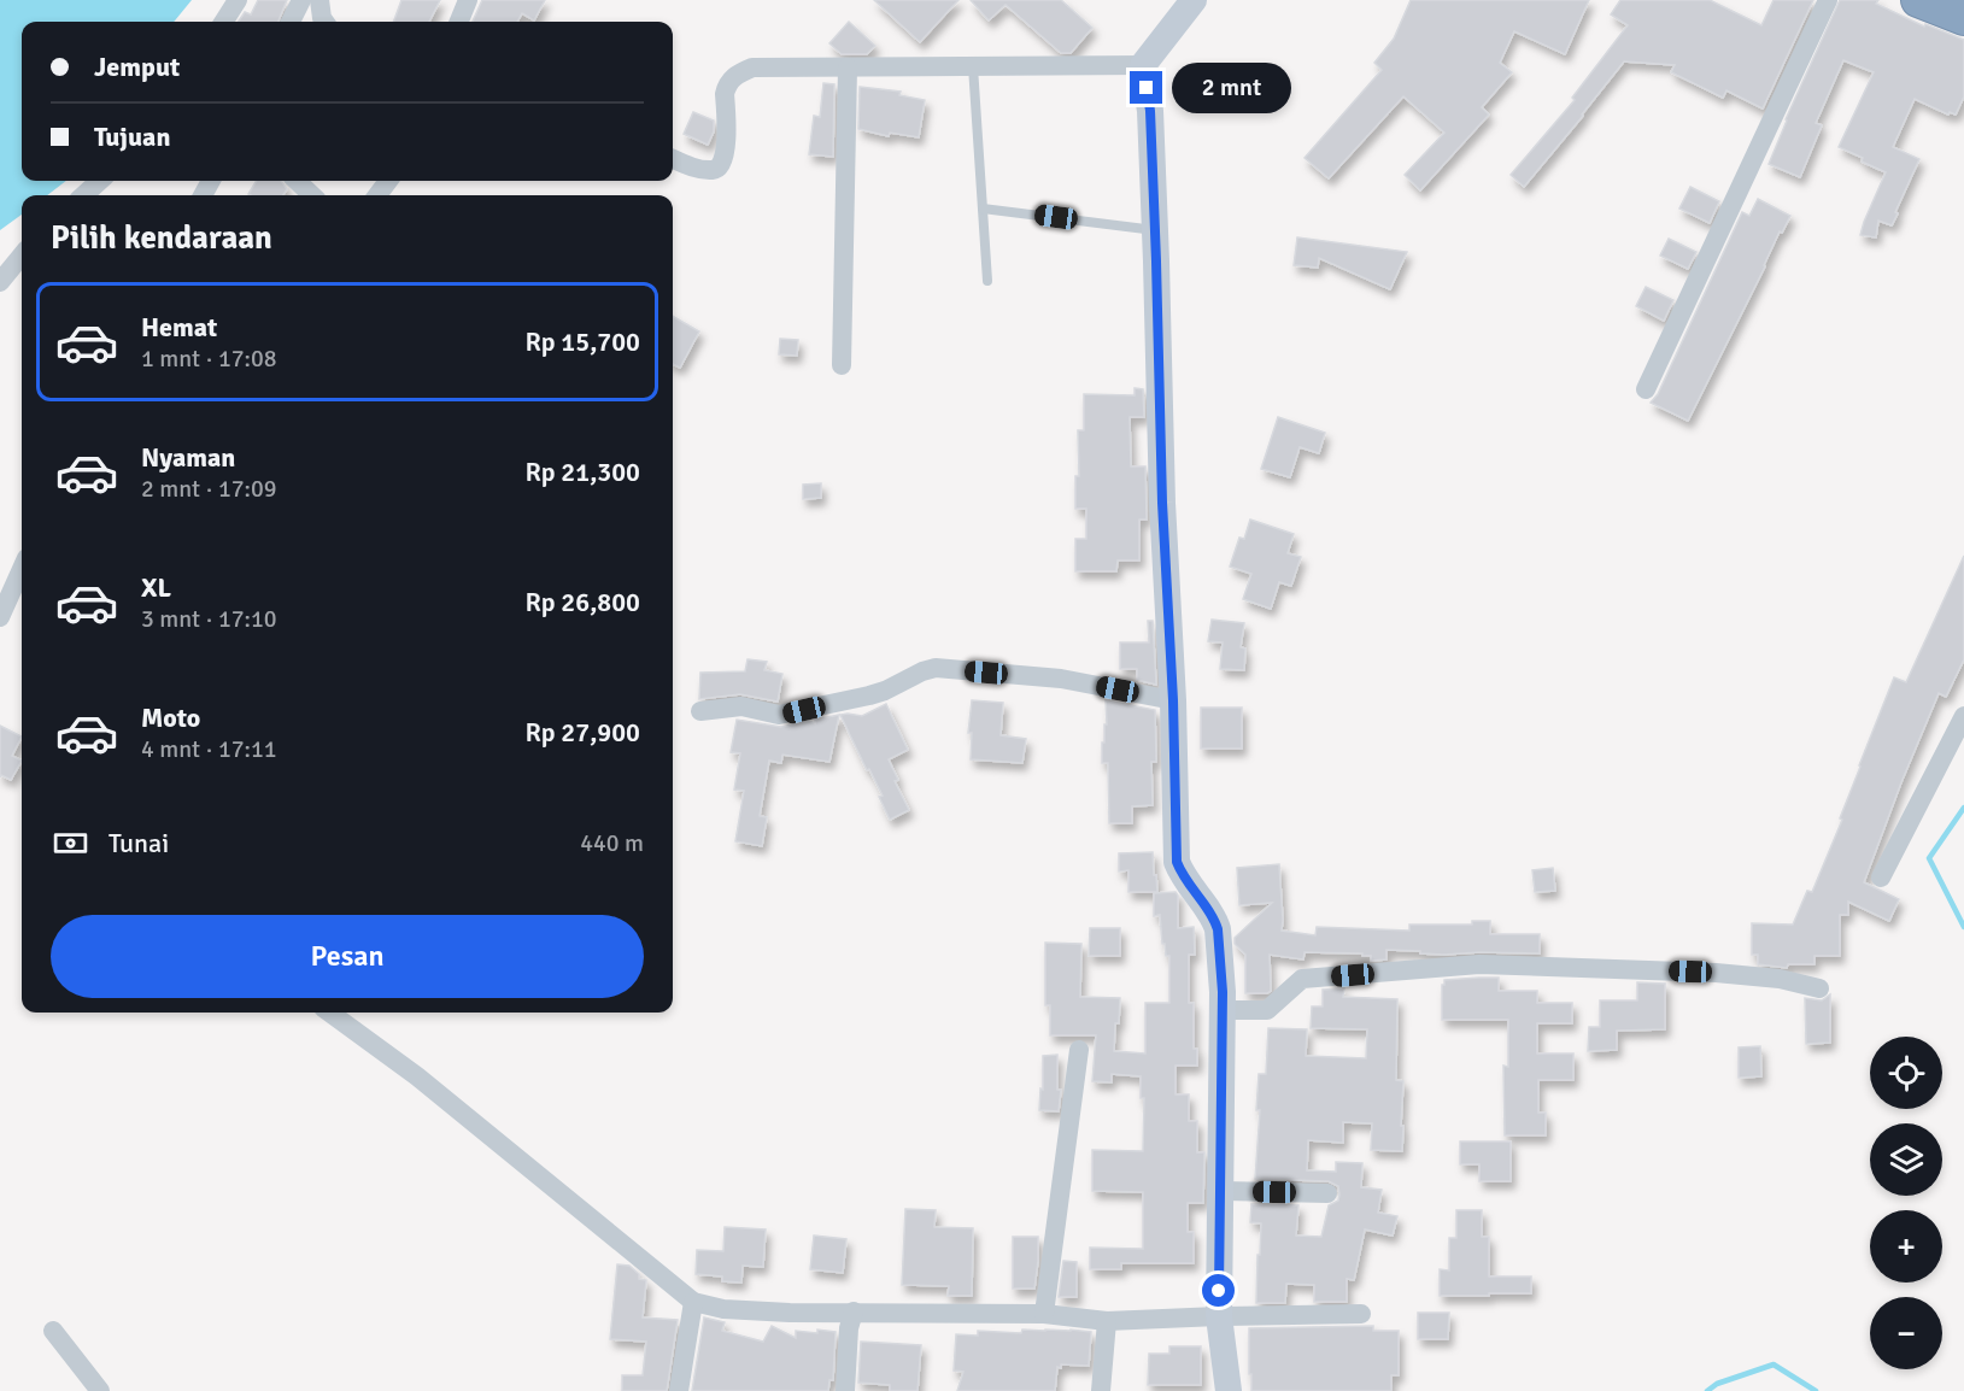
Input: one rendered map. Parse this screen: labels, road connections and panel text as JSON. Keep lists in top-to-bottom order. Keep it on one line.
{"page":{"banner":["Jemput","Tujuan"],"bubble":"2 mnt","heading":"Pilih kendaraan","list":[{"name":"Hemat","note":"1 mnt · 17:08","value":"Rp 15,700"},{"name":"Nyaman","note":"2 mnt · 17:09","value":"Rp 21,300"},{"name":"XL","note":"3 mnt · 17:10","value":"Rp 26,800"},{"name":"Moto","note":"4 mnt · 17:11","value":"Rp 27,900"}],"pay":["Tunai","440 m"],"buttons":"Pesan","map_buttons":["+","−"]}}
